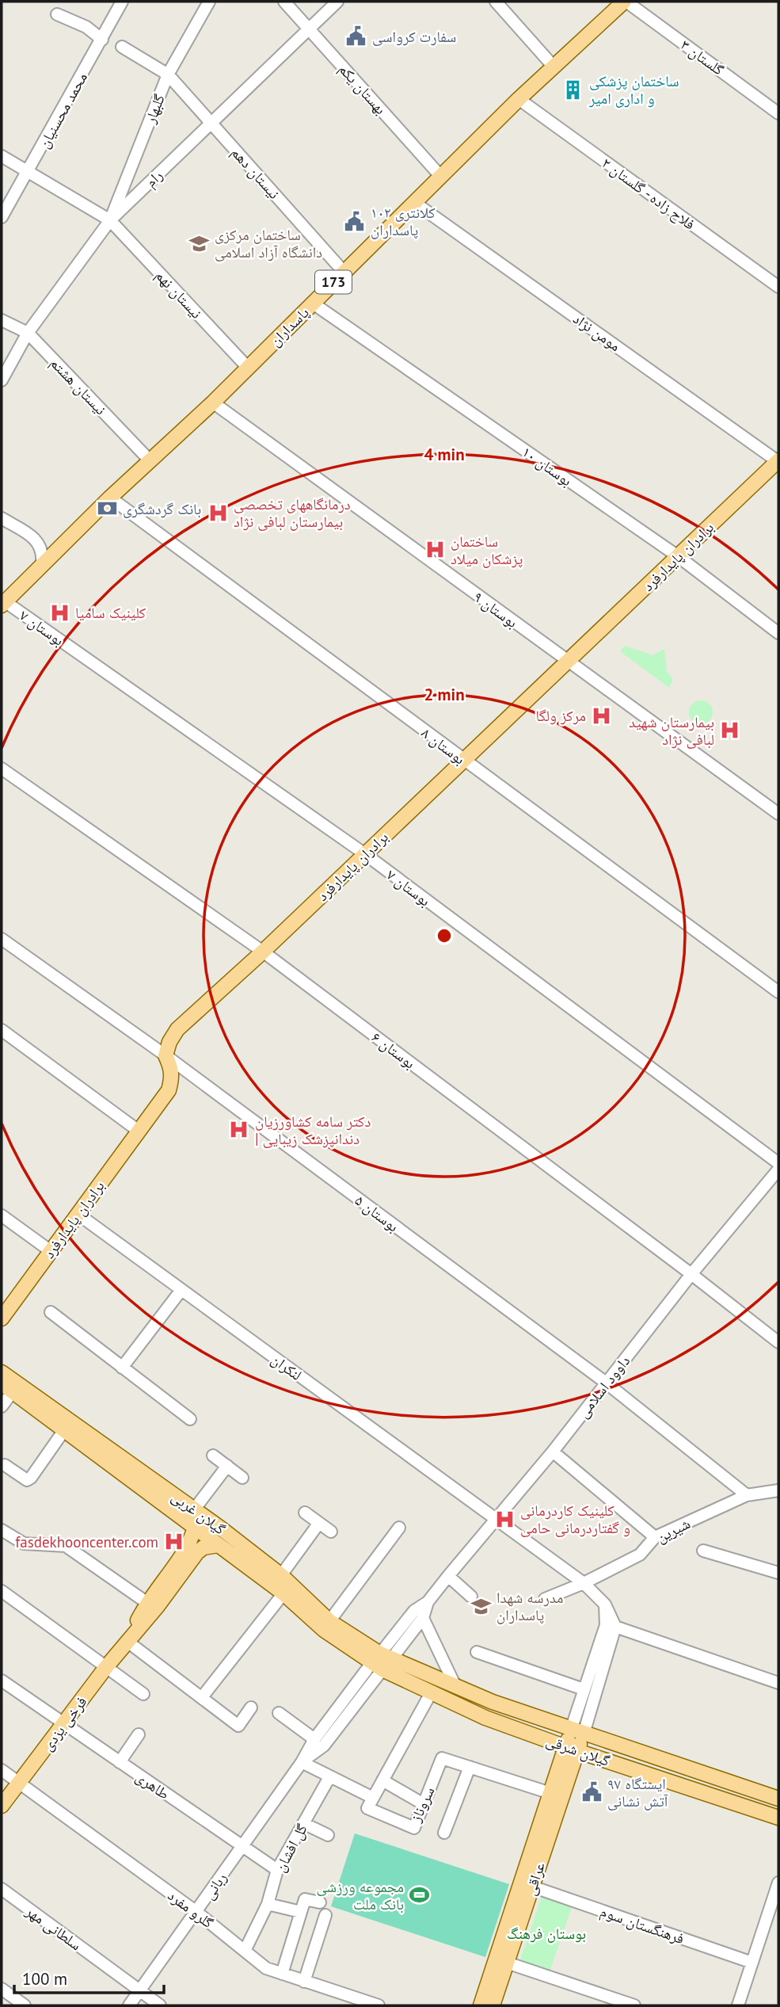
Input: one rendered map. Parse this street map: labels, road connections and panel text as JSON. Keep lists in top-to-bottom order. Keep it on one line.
{"streets":{"main road":["173","پاسداران","برادران پایدارفرد","گیلان غربی","فرخی یزدی","گیلان شرقی","عراقی"],"street":["گلستان ۳","بهستان یکم","گلبهار","محمد محسنیان","نیستان دهم","رام","فلاح زاده - گلستان ۲","نیستان نهم","مومن نژاد","نیستان هشتم","بوستان ۱۰","بوستان ۹","بوستان ۷","بوستان ۸","بوستان ۶","بوستان ۵","لنکران","داوود اسلامی","شیرین","طاهری","سروناز","گل افشان","ربانی","گلرو مفرد","فرهنگستان سوم","سلطانی مهر"]},"crossings":[["گلستان ۳","پاسداران"],["بهستان یکم","رام"],["بهستان یکم","پاسداران"],["گلبهار","نیستان دهم"],["گلبهار","رام"],["گلبهار","نیستان نهم"],["محمد محسنیان","نیستان نهم"],["نیستان دهم","رام"],["نیستان دهم","پاسداران"],["رام","نیستان نهم"],["رام","نیستان هشتم"],["فلاح زاده - گلستان ۲","پاسداران"],["نیستان نهم","پاسداران"],["پاسداران","مومن نژاد"],["پاسداران","نیستان هشتم"],["پاسداران","بوستان ۱۰"],["پاسداران","بوستان ۹"],["پاسداران","بوستان ۷"],["پاسداران","بوستان ۸"],["مومن نژاد","برادران پایدارفرد"],["بوستان ۱۰","برادران پایدارفرد"],["برادران پایدارفرد","بوستان ۹"],["برادران پایدارفرد","بوستان ۷"],["برادران پایدارفرد","بوستان ۸"],["برادران پایدارفرد","بوستان ۶"],["برادران پایدارفرد","بوستان ۵"],["برادران پایدارفرد","لنکران"],["بوستان ۶","داوود اسلامی"],["بوستان ۵","داوود اسلامی"],["بوستان ۵","شیرین"],["لنکران","داوود اسلامی"],["لنکران","شیرین"],["داوود اسلامی","گیلان غربی"],["داوود اسلامی","گیلان شرقی"],["داوود اسلامی","طاهری"],["داوود اسلامی","ربانی"],["گیلان غربی","فرخی یزدی"],["گیلان غربی","گیلان شرقی"],["فرخی یزدی","طاهری"],["فرخی یزدی","گلرو مفرد"],["گیلان شرقی","عراقی"],["طاهری","گل افشان"],["طاهری","ربانی"],["سروناز","عراقی"],["گل افشان","گلرو مفرد"],["عراقی","فرهنگستان سوم"],["ربانی","گلرو مفرد"],["ربانی","سلطانی مهر"]],"parks":["بوستان فرهنگ"],"places":{"public building":["سفارت کرواسی","کلانتری ۱۰۲ پاسداران","ایستگاه ۹۷ آتش نشانی"],"building":["ساختمان پزشکی و اداری امیر"],"school or university":["ساختمان مرکزی دانشگاه آزاد اسلامی","مدرسه شهدا پاسداران"],"bank":["بانک گردشگری"],"hospital":["درمانگاههای تخصصی بیمارستان لبافی نژاد","ساختمان پزشکان میلاد","کلینیک سامیا","مرکز ولگا","بیمارستان شهید لبافی نژاد","دکتر سامه کشاورزیان | دندانپزشک زیبایی","کلینیک کاردرمانی و گفتاردرمانی حامی","fasdekhooncenter.com"],"sports":["مجموعه ورزشی بانک ملت"]},"scale_bar":"100 m","rings":["4 min","2 min"]}
